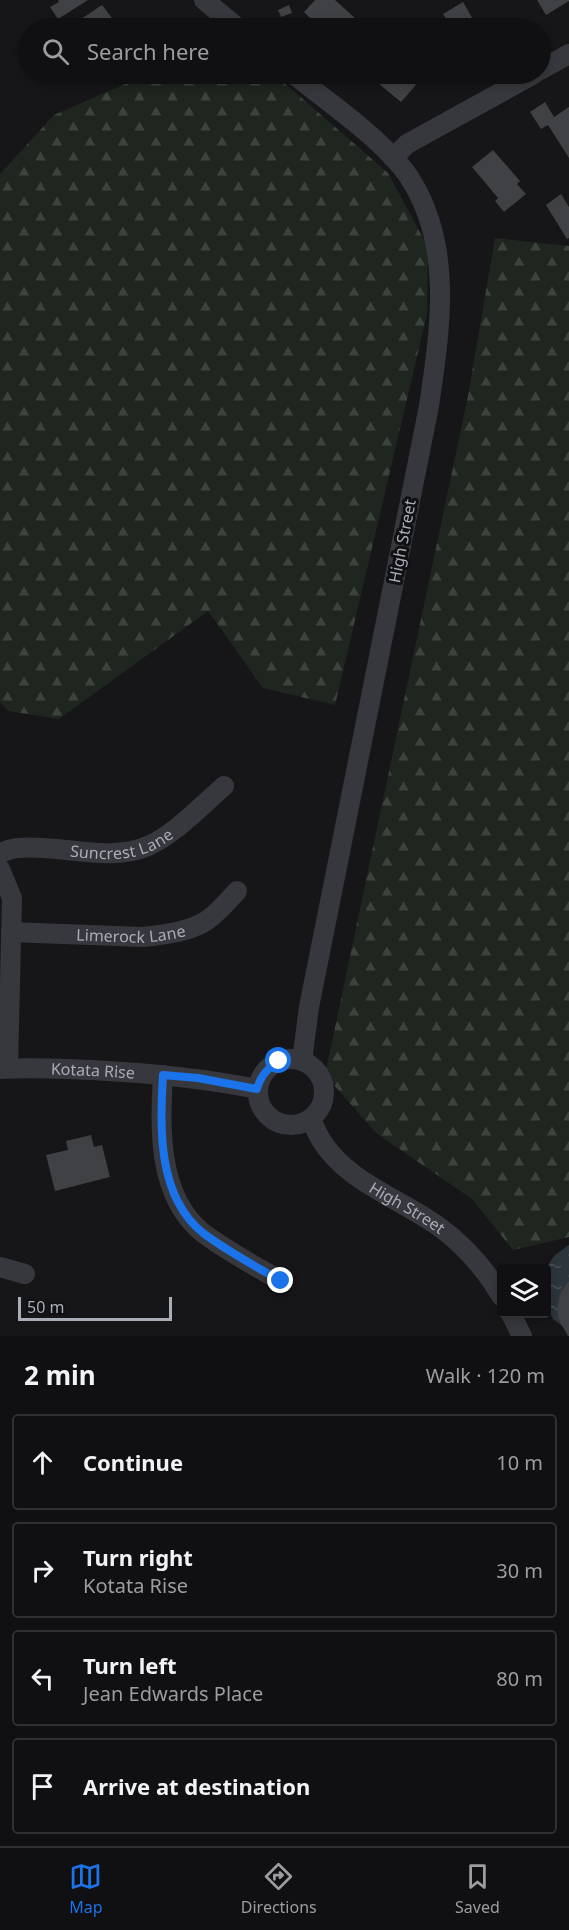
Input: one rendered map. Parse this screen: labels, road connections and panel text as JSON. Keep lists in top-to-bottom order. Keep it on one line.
{"streets":{"street":["High Street","Suncrest Lane","Limerock Lane","Kotata Rise"]},"crossings":[["High Street","Kotata Rise"]],"scale_bar":"50 m","page":{"search":"Search here","scale":"50 m","heading":["2 min","Walk · 120 m"],"list":[["Continue","10 m"],["Turn right","Kotata Rise","30 m"],["Turn left","Jean Edwards Place","80 m"],"Arrive at destination"],"nav":["Map","Directions","Saved"]}}
